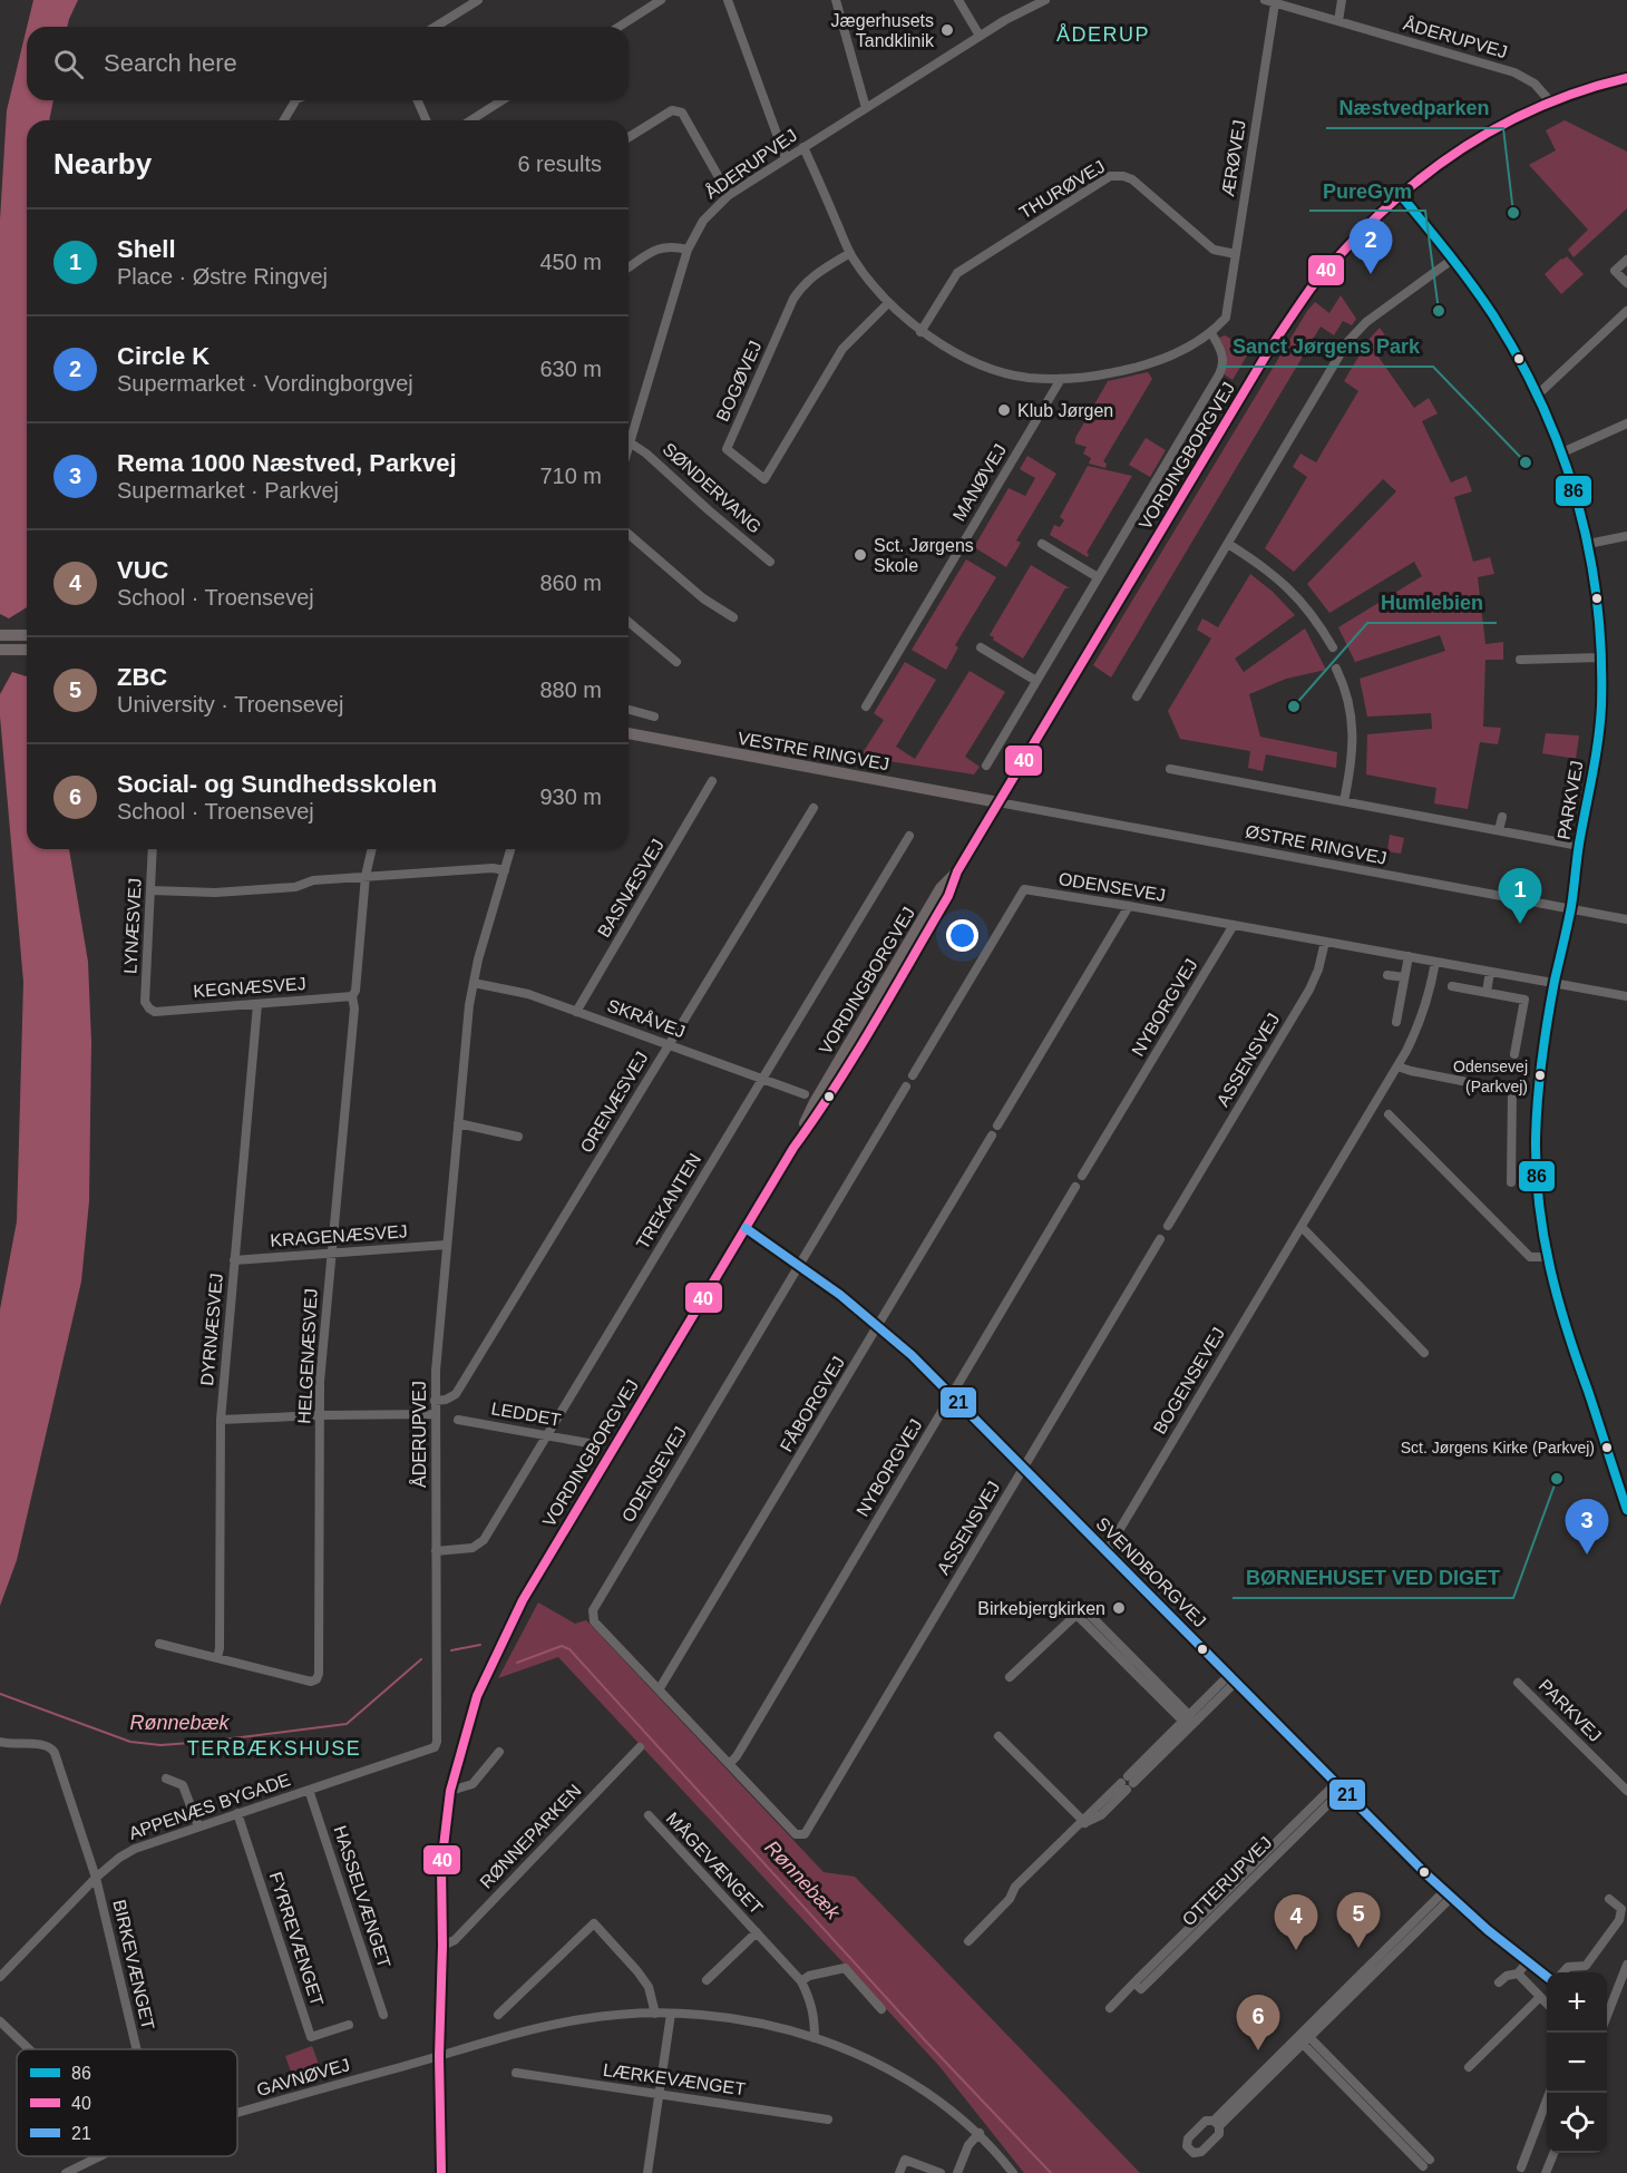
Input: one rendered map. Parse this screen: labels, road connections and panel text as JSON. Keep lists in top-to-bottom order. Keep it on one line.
{"streets":{"main road":["VORDINGBORGVEJ","VESTRE RINGVEJ"],"street":["ÅDERUPVEJ","ÆRØVEJ","THURØVEJ","BOGØVEJ","MANØVEJ","SØNDERVANG","PARKVEJ","ØSTRE RINGVEJ","ODENSEVEJ","BASNÆSVEJ","LYNÆSVEJ","KEGNÆSVEJ","NYBORGVEJ","SKRÅVEJ","ASSENSVEJ","ORENÆSVEJ","TREKANTEN","KRAGENÆSVEJ","DYRNÆSVEJ","HELGENÆSVEJ","BOGENSEVEJ","FÅBORGVEJ","LEDDET","SVENDBORGVEJ","APPENÆS BYGADE","RØNNEPARKEN","MÅGEVÆNGET","OTTERUPVEJ","HASSELVÆNGET","FYRREVÆNGET","BIRKEVÆNGET","GAVNØVEJ","LÆRKEVÆNGET"]},"crossings":[["ÅDERUPVEJ","ÆRØVEJ"],["ÅDERUPVEJ","VORDINGBORGVEJ"],["ÅDERUPVEJ","SØNDERVANG"],["ÅDERUPVEJ","SKRÅVEJ"],["ÅDERUPVEJ","ORENÆSVEJ"],["ÅDERUPVEJ","TREKANTEN"],["ÅDERUPVEJ","KRAGENÆSVEJ"],["ÅDERUPVEJ","APPENÆS BYGADE"],["ÆRØVEJ","THURØVEJ"],["VORDINGBORGVEJ","VESTRE RINGVEJ"],["VORDINGBORGVEJ","PARKVEJ"],["VORDINGBORGVEJ","ØSTRE RINGVEJ"],["VORDINGBORGVEJ","SVENDBORGVEJ"],["VORDINGBORGVEJ","RØNNEPARKEN"],["VORDINGBORGVEJ","GAVNØVEJ"],["VESTRE RINGVEJ","ØSTRE RINGVEJ"],["PARKVEJ","ØSTRE RINGVEJ"],["PARKVEJ","ODENSEVEJ"],["ODENSEVEJ","NYBORGVEJ"],["ODENSEVEJ","ASSENSVEJ"],["ODENSEVEJ","BOGENSEVEJ"],["ODENSEVEJ","FÅBORGVEJ"],["ODENSEVEJ","SVENDBORGVEJ"],["BASNÆSVEJ","SKRÅVEJ"],["LYNÆSVEJ","KEGNÆSVEJ"],["KEGNÆSVEJ","DYRNÆSVEJ"],["KEGNÆSVEJ","HELGENÆSVEJ"],["NYBORGVEJ","SVENDBORGVEJ"],["SKRÅVEJ","ORENÆSVEJ"],["SKRÅVEJ","TREKANTEN"],["ASSENSVEJ","SVENDBORGVEJ"],["TREKANTEN","LEDDET"],["KRAGENÆSVEJ","DYRNÆSVEJ"],["KRAGENÆSVEJ","HELGENÆSVEJ"],["DYRNÆSVEJ","HELGENÆSVEJ"],["BOGENSEVEJ","SVENDBORGVEJ"],["FÅBORGVEJ","SVENDBORGVEJ"],["SVENDBORGVEJ","OTTERUPVEJ"],["APPENÆS BYGADE","HASSELVÆNGET"],["APPENÆS BYGADE","FYRREVÆNGET"],["APPENÆS BYGADE","BIRKEVÆNGET"],["MÅGEVÆNGET","GAVNØVEJ"]],"districts":["ÅDERUP","TERBÆKSHUSE"],"water":["Rønnebæk"],"places":["Jægerhusets Tandklinik","Næstvedparken","PureGym","Klub Jørgen","Sanct Jørgens Park","Sct. Jørgens Skole","Humlebien","Odensevej (Parkvej)","Sct. Jørgens Kirke (Parkvej)","BØRNEHUSET VED DIGET","Birkebjergkirken"],"lines":["transit line 40","transit line 86","transit line 21"],"legend":["86","40","21"],"page":{"search":"Search here","heading":["Nearby","6 results"],"list":[{"mark":"1","name":"Shell","note":"Place · Østre Ringvej","value":"450 m"},{"mark":"2","name":"Circle K","note":"Supermarket · Vordingborgvej","value":"630 m"},{"mark":"3","name":"Rema 1000 Næstved, Parkvej","note":"Supermarket · Parkvej","value":"710 m"},{"mark":"4","name":"VUC","note":"School · Troensevej","value":"860 m"},{"mark":"5","name":"ZBC","note":"University · Troensevej","value":"880 m"},{"mark":"6","name":"Social- og Sundhedsskolen","note":"School · Troensevej","value":"930 m"}],"pins":["2","1","3","5","4","6"],"map_buttons":["+","−"]}}
